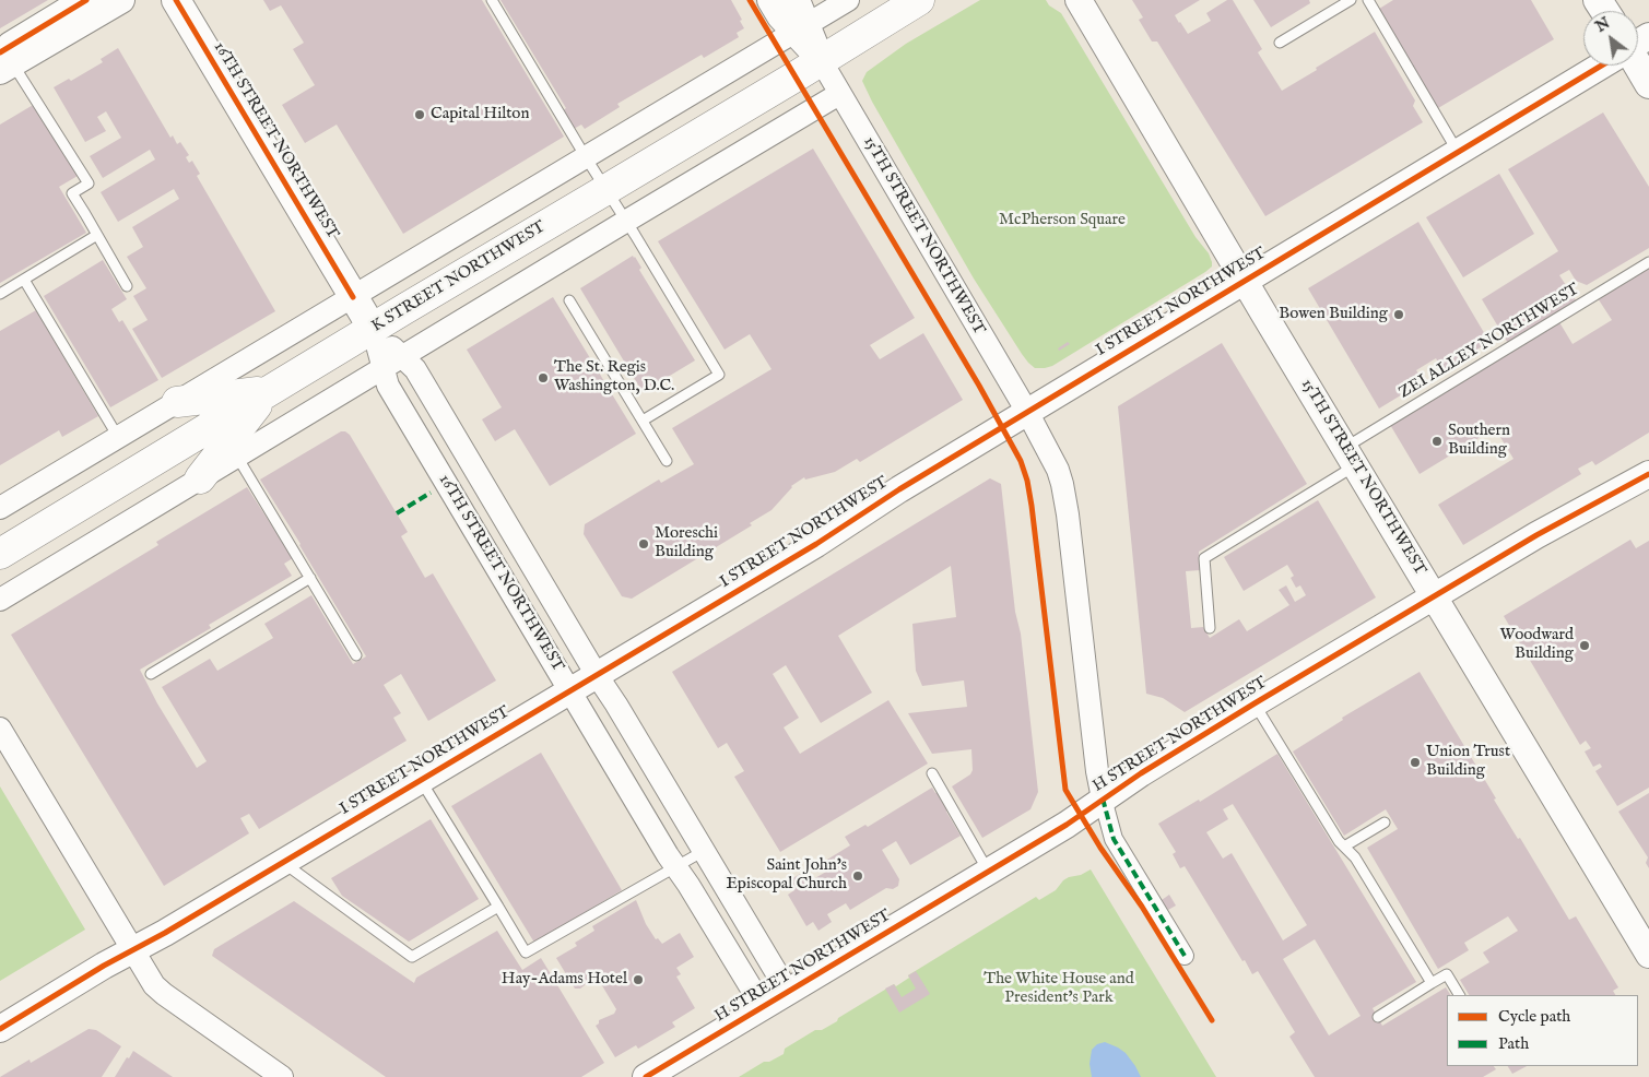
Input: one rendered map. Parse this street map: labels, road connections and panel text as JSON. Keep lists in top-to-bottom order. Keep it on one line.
{"streets":{"highway":["K STREET NORTHWEST"],"main road":["16TH STREET NORTHWEST","15TH STREET NORTHWEST","I STREET NORTHWEST","H STREET NORTHWEST"],"lane":["ZEI ALLEY NORTHWEST"]},"crossings":[["16TH STREET NORTHWEST","K STREET NORTHWEST"],["16TH STREET NORTHWEST","I STREET NORTHWEST"],["16TH STREET NORTHWEST","H STREET NORTHWEST"],["15TH STREET NORTHWEST","K STREET NORTHWEST"],["15TH STREET NORTHWEST","I STREET NORTHWEST"],["15TH STREET NORTHWEST","ZEI ALLEY NORTHWEST"],["15TH STREET NORTHWEST","H STREET NORTHWEST"]],"parks":["McPherson Square","The White House and President's Park"],"places":["Capital Hilton","Bowen Building","The St. Regis Washington, D.C.","Southern Building","Moreschi Building","Woodward Building","Union Trust Building","Saint John's Episcopal Church","Hay-Adams Hotel"],"legend":["Cycle path","Path"],"north":"top left"}
